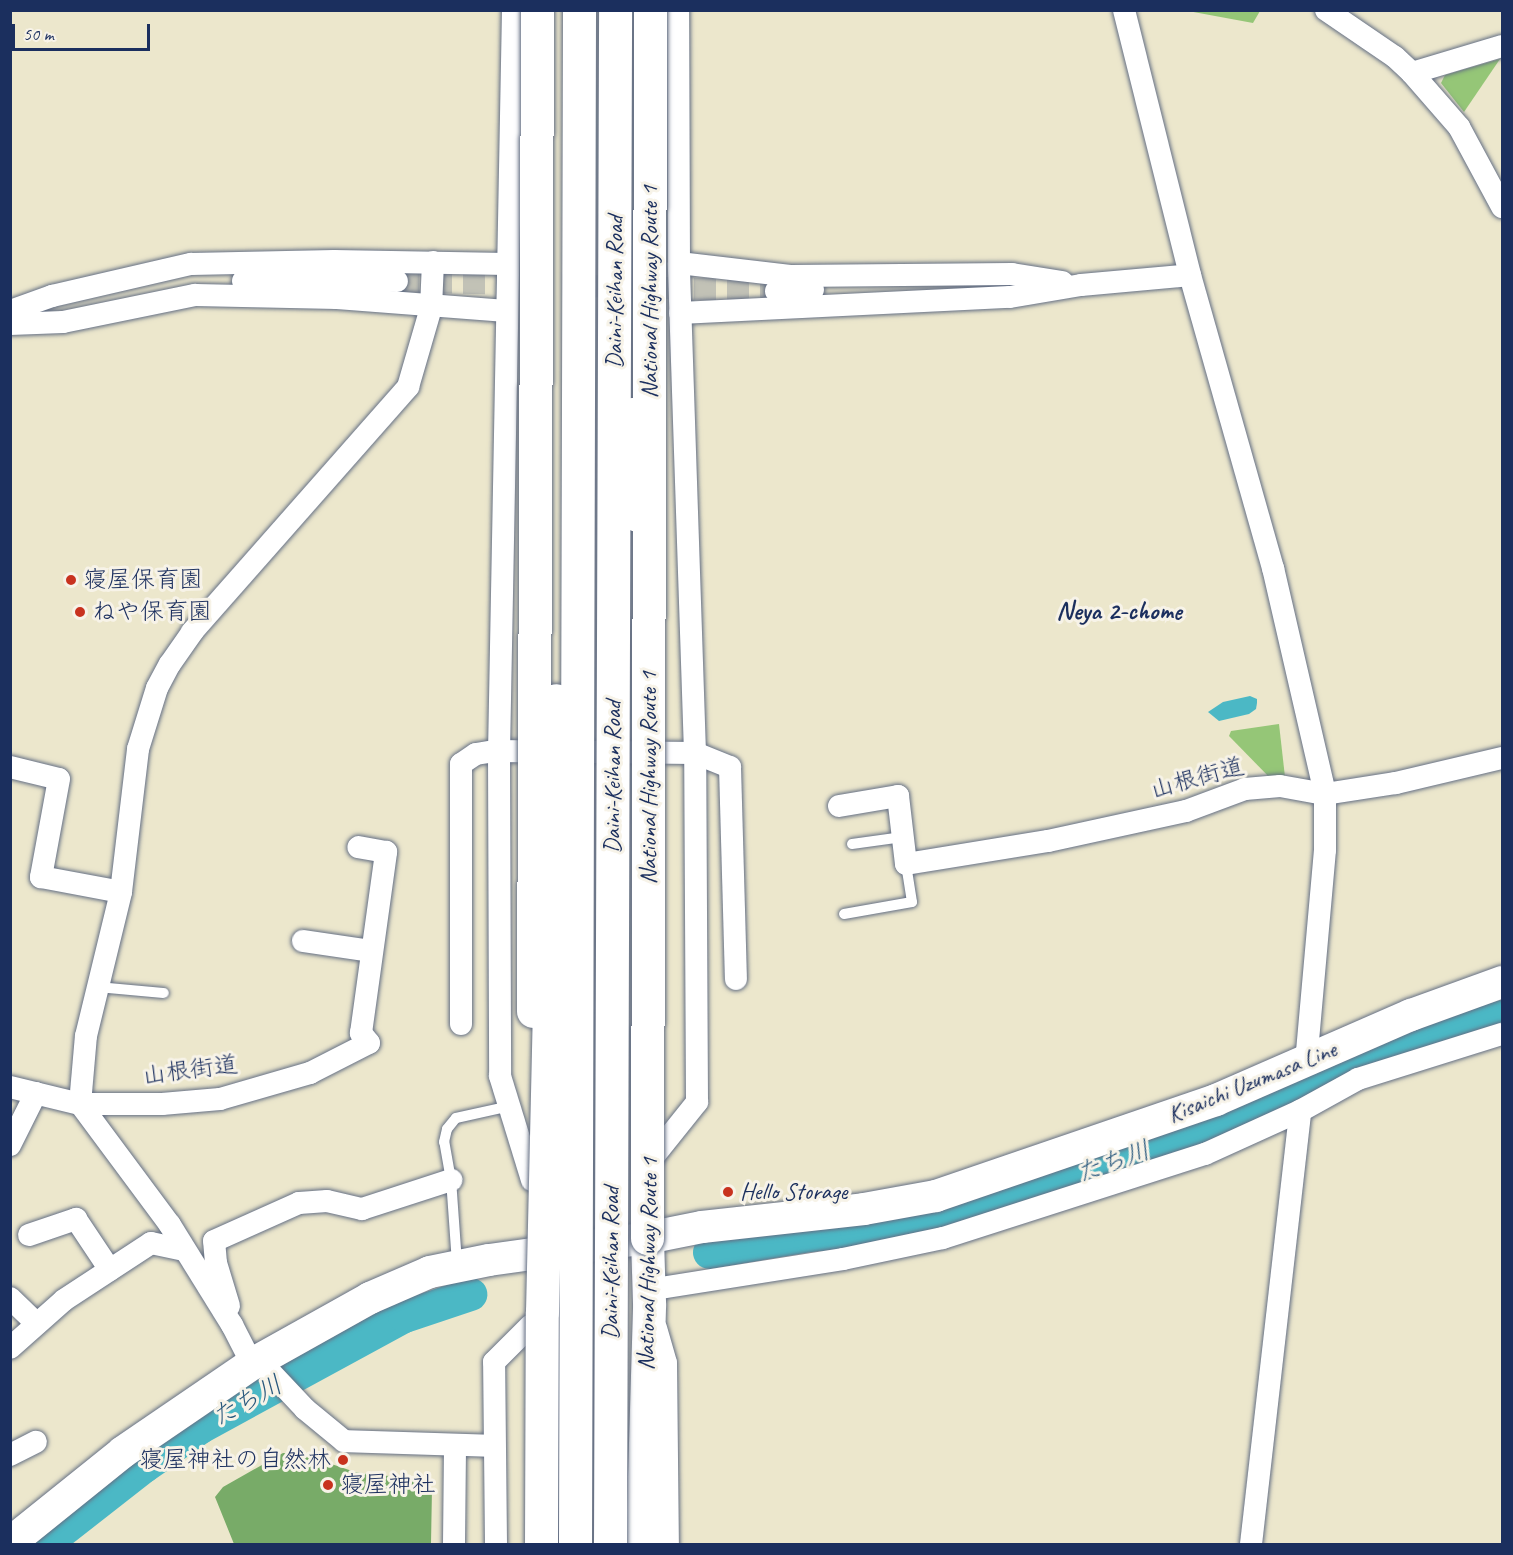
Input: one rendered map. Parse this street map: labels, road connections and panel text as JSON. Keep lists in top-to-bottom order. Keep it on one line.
{"streets":{"highway":["Daini-Keihan Road","National Highway Route 1"],"main road":["Kisaichi Uzumasa Line"],"street":["山根街道"]},"crossings":[["National Highway Route 1","Kisaichi Uzumasa Line"]],"districts":["Neya 2-chome"],"water":["たち川"],"places":["寝屋保育園","ねや保育園","Hello Storage","寝屋神社の自然林","寝屋神社"],"scale_bar":"50 m"}
